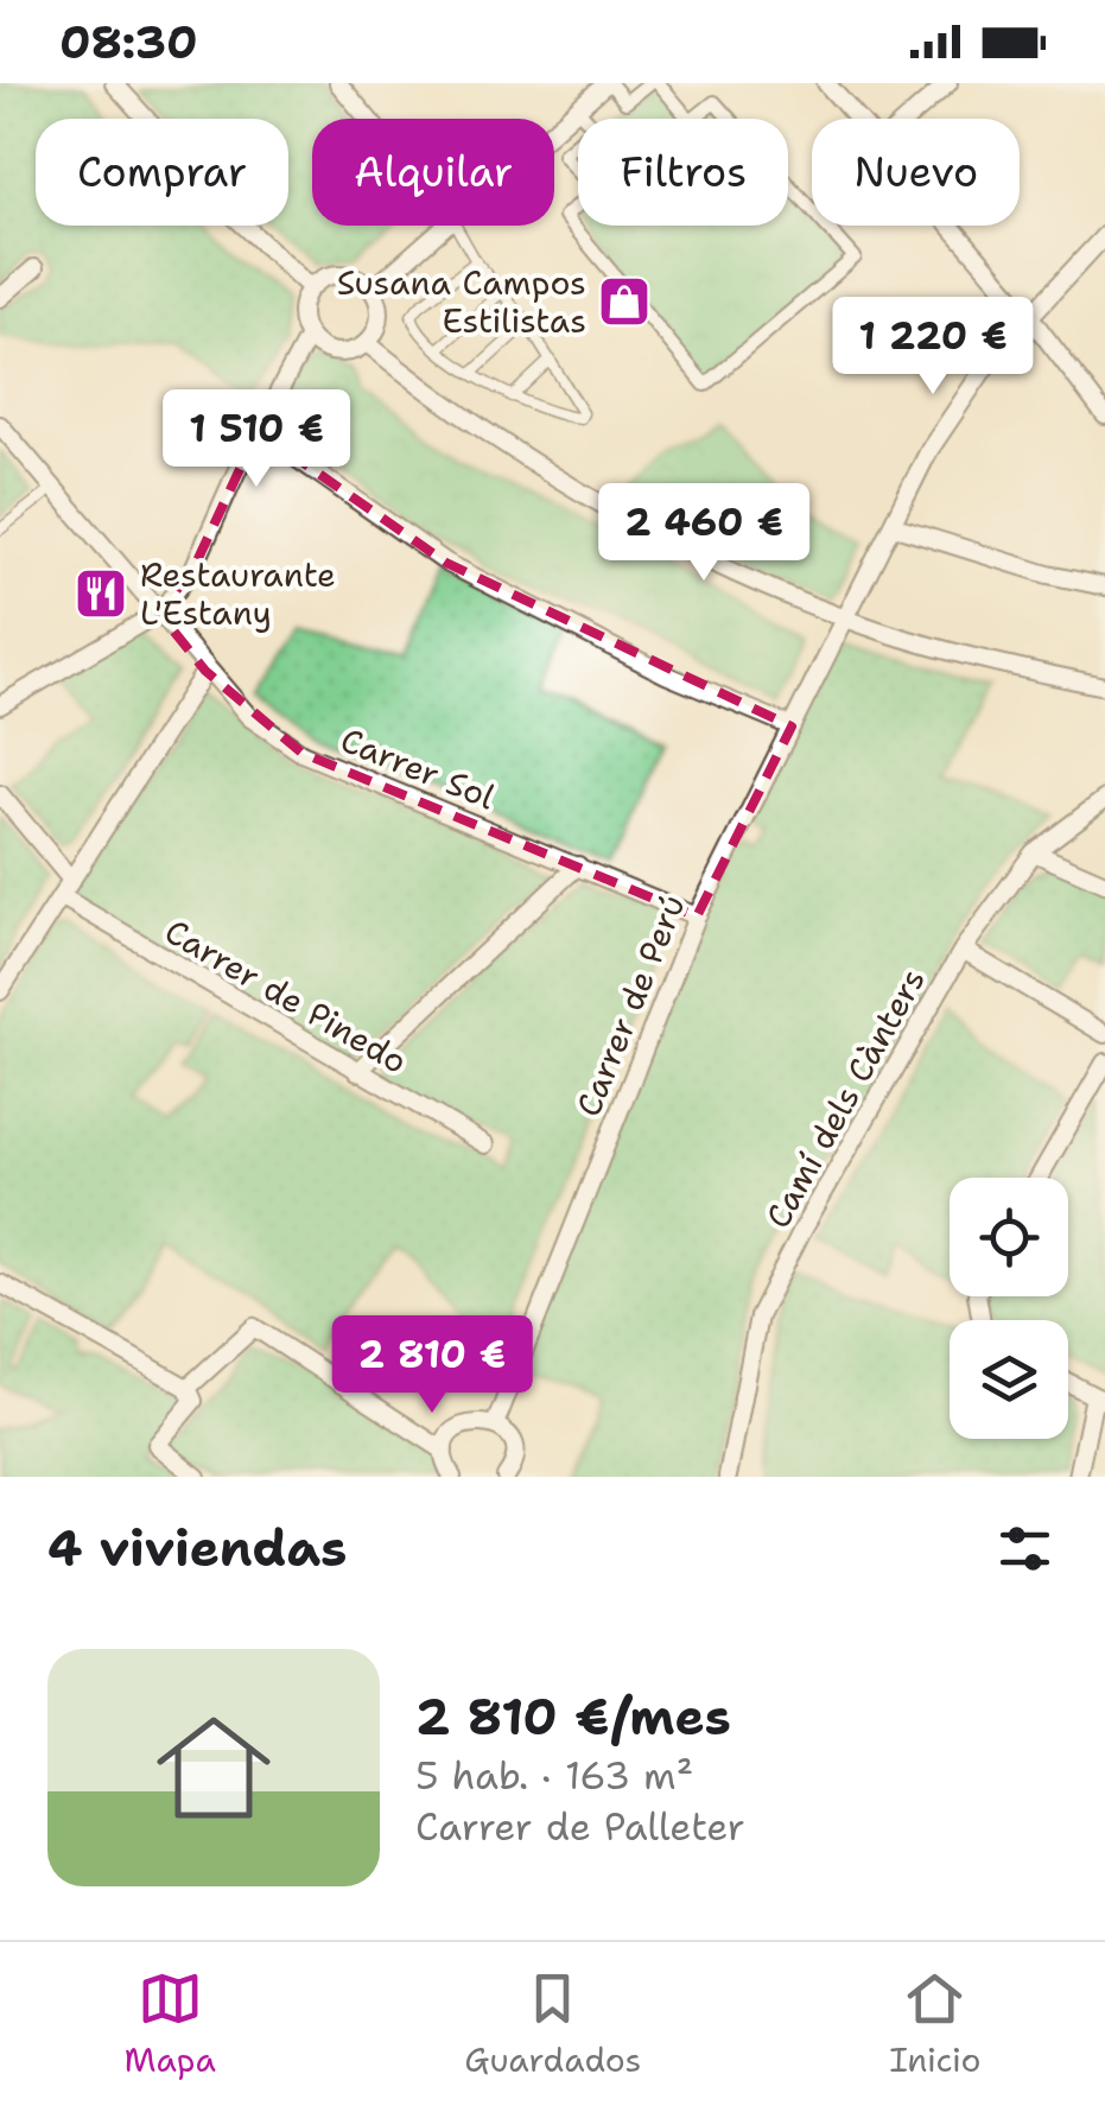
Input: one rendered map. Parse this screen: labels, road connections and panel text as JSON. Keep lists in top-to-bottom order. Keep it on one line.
{"streets":{"street":["Carrer Sol","Carrer de Pinedo","Carrer de Perú","Camí dels Cànters"]},"crossings":[["Carrer Sol","Carrer de Perú"]],"places":{"shop":["Susana Campos Estilistas"],"restaurant":["Restaurante L'Estany"]},"page":{"status":"08:30","chip":["Comprar","Alquilar","Filtros","Nuevo"],"price":["1 220 €","1 510 €","2 460 €","2 810 €"],"heading":"4 viviendas","list":[{"name":"2 810 €/mes","note":"5 hab. · 163 m² · Carrer de Palleter"}],"tabs":["Mapa","Guardados","Inicio"]}}
